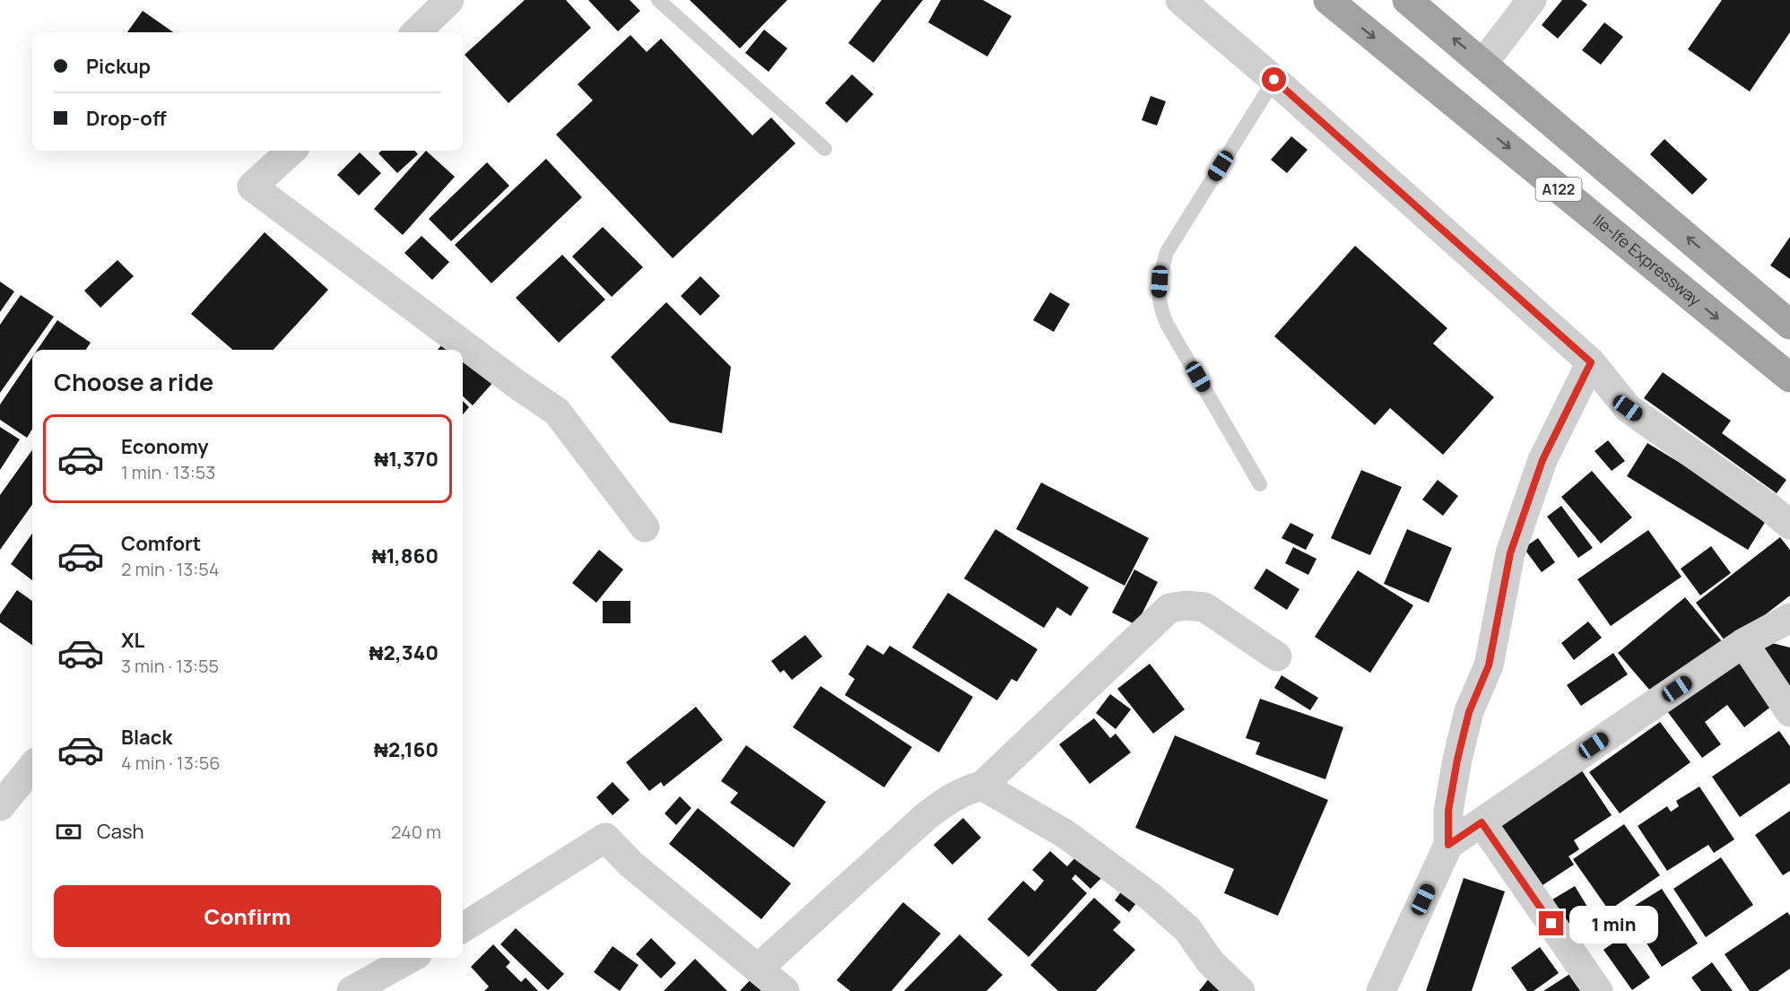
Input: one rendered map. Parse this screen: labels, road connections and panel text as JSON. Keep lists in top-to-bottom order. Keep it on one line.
{"streets":{"highway":["A122","Ile-Ife Expressway"]},"page":{"banner":["Pickup","Drop-off"],"heading":"Choose a ride","list":[{"name":"Economy","note":"1 min · 13:53","value":"₦1,370"},{"name":"Comfort","note":"2 min · 13:54","value":"₦1,860"},{"name":"XL","note":"3 min · 13:55","value":"₦2,340"},{"name":"Black","note":"4 min · 13:56","value":"₦2,160"}],"pay":["Cash","240 m"],"buttons":"Confirm","bubble":"1 min"}}
